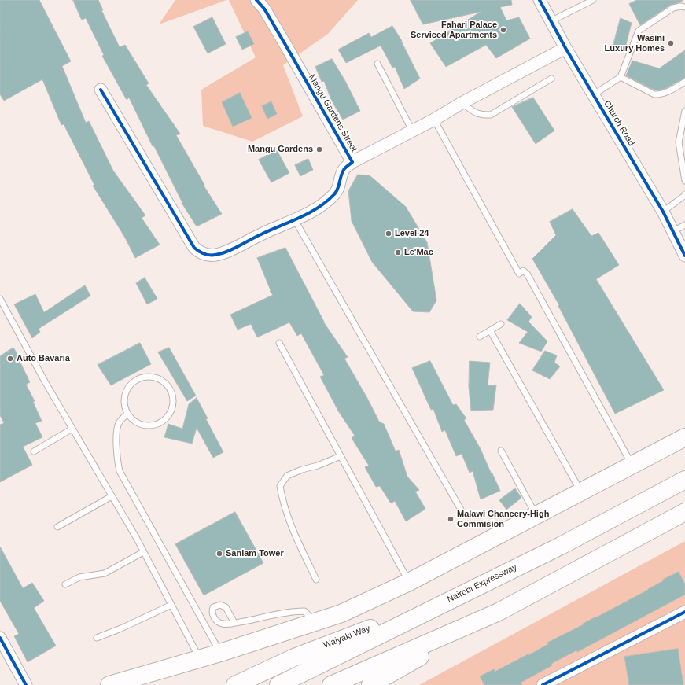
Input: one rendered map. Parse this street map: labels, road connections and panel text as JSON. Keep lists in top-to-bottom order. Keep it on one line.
{"streets":{"highway":["Nairobi Expressway","Waiyaki Way"],"street":["Mangu Gardens Street","Church Road"]},"crossings":[["Nairobi Expressway","Waiyaki Way"]],"places":["Fahari Palace Serviced Apartments","Wasini Luxury Homes","Mangu Gardens","Level 24","Le'Mac","Auto Bavaria","Malawi Chancery-High Commision","Sanlam Tower"]}
